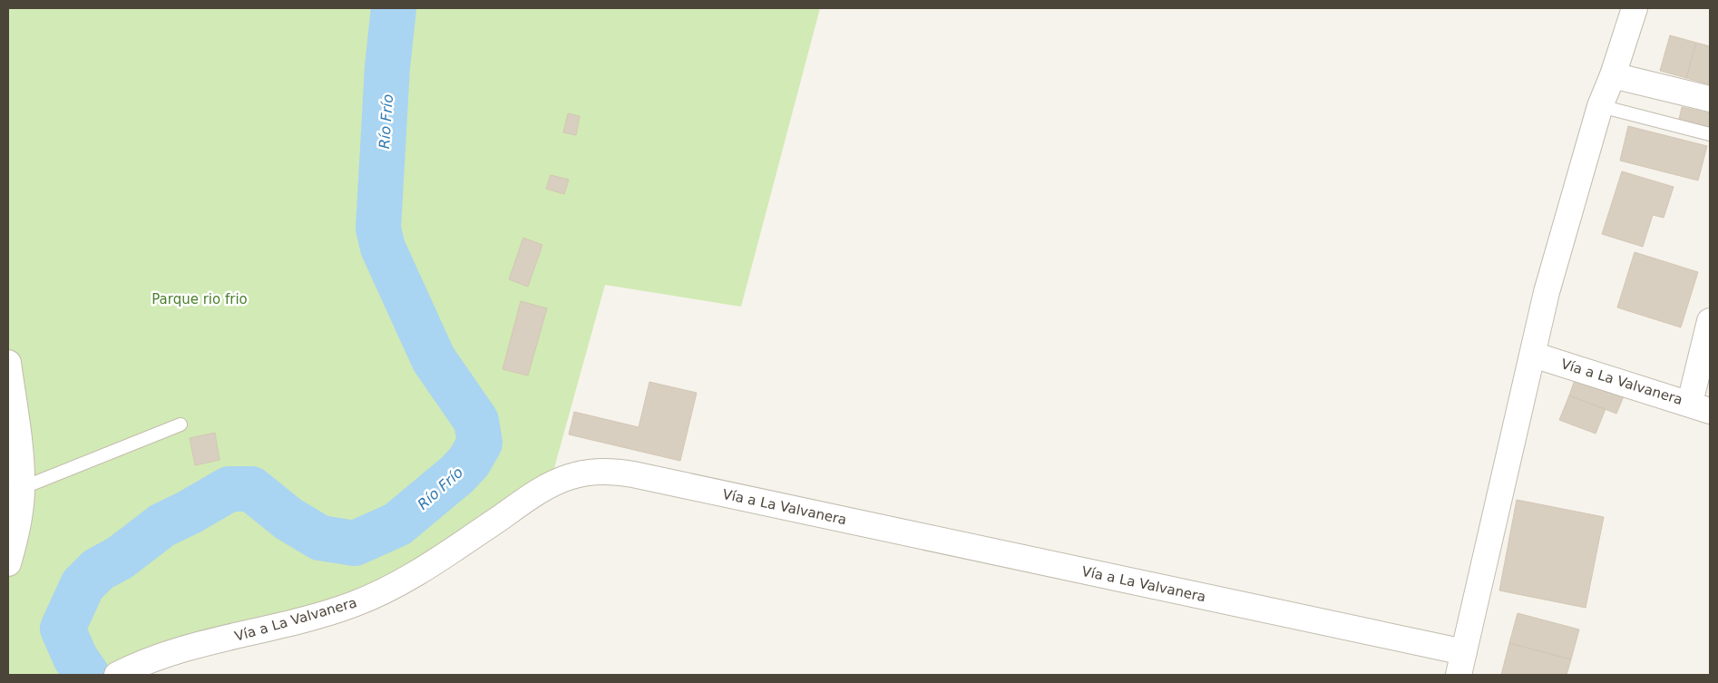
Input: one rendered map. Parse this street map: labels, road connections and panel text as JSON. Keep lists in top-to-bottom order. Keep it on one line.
{"streets":{"street":["Vía a La Valvanera"]},"water":["Río Frío"],"parks":["Parque rio frio"]}
